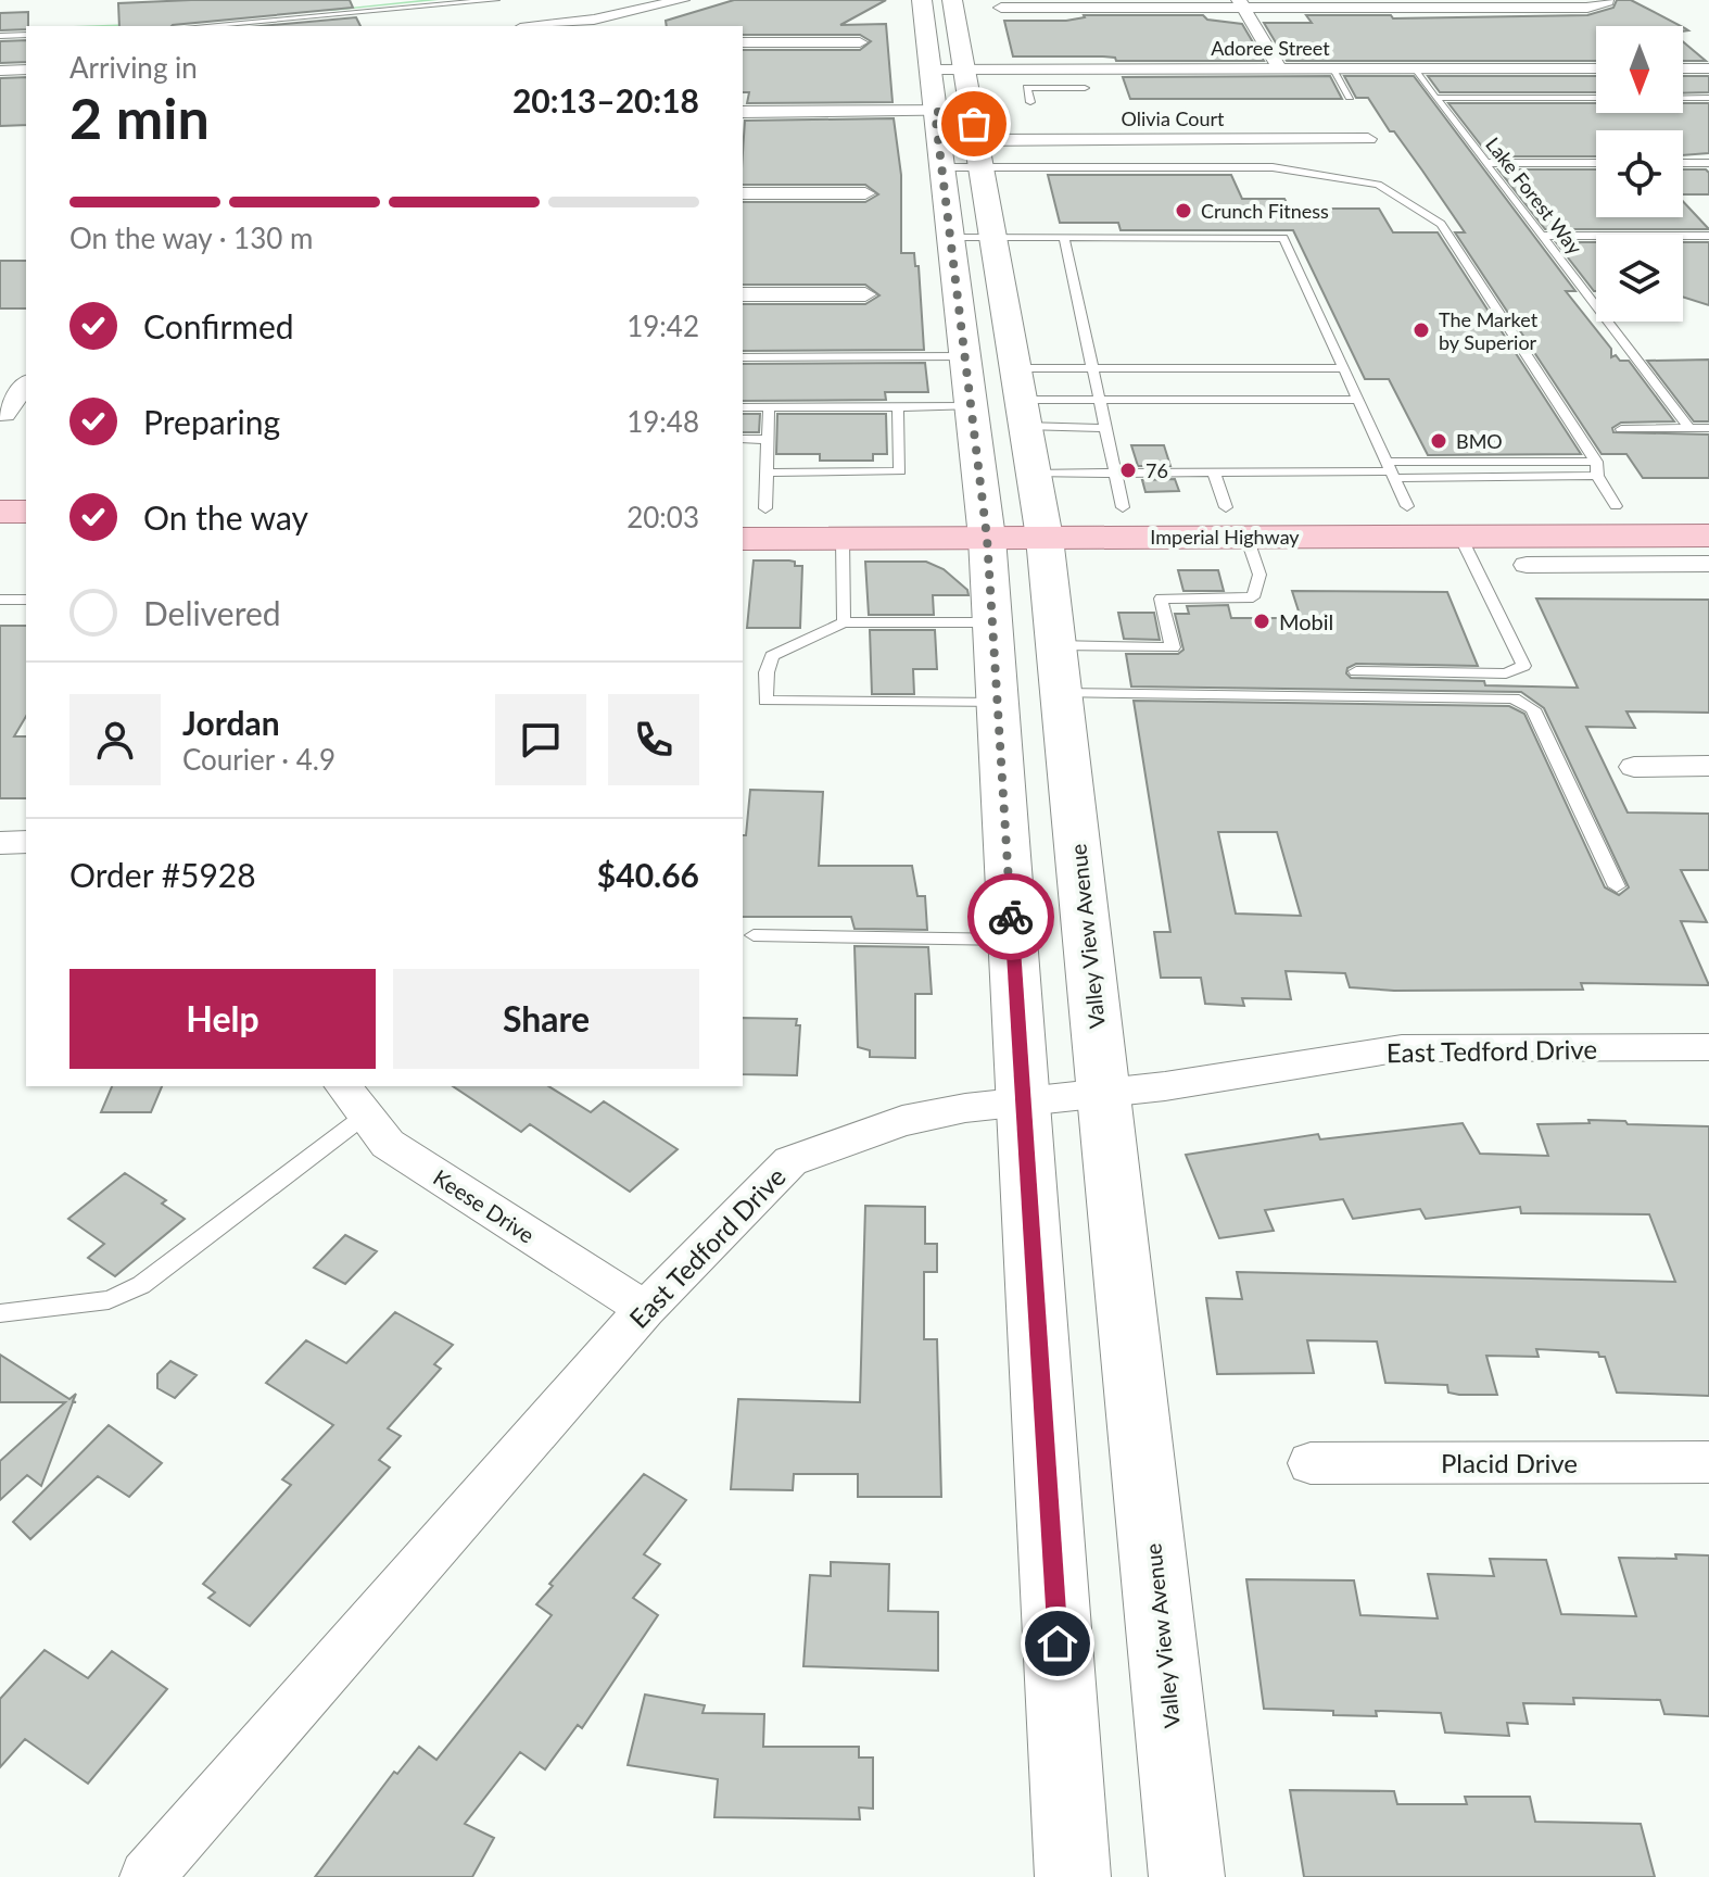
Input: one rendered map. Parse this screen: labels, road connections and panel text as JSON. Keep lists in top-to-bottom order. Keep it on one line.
{"streets":{"main road":["Imperial Highway","Valley View Avenue"],"street":["Adoree Street","Olivia Court","East Tedford Drive","Keese Drive","Placid Drive"],"lane":["Lake Forest Way"]},"crossings":[["Adoree Street","Lake Forest Way"],["Adoree Street","Valley View Avenue"],["Olivia Court","Valley View Avenue"],["Imperial Highway","Valley View Avenue"],["Valley View Avenue","East Tedford Drive"],["East Tedford Drive","Keese Drive"]],"places":["Crunch Fitness","The Market by Superior","BMO","76","Mobil"],"north":"bottom","page":{"heading":["2 min","Arriving in","20:13–20:18"],"panel":["Jordan","Courier · 4.9","Order #5928","$40.66"],"bar":"On the way · 130 m","list":[["Confirmed","19:42"],["Preparing","19:48"],["On the way","20:03"],"Delivered"],"buttons":["Help","Share"]}}
